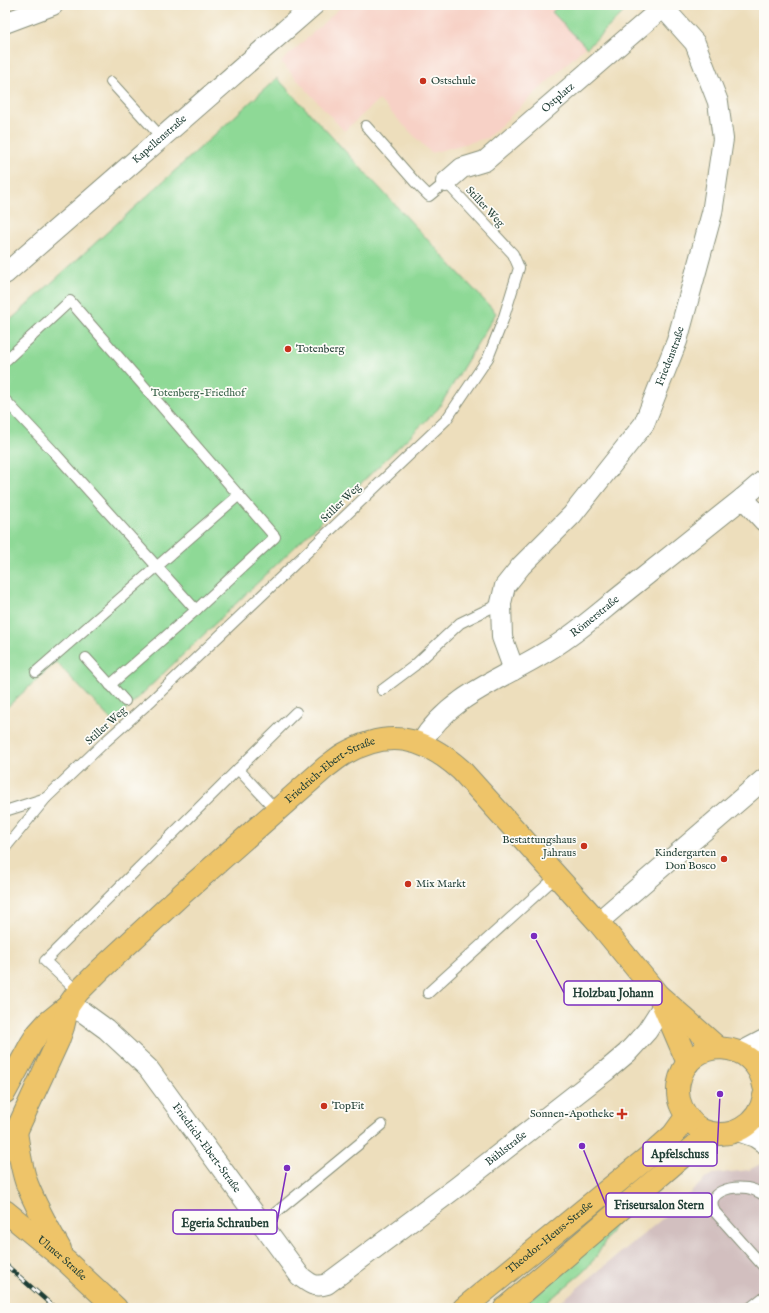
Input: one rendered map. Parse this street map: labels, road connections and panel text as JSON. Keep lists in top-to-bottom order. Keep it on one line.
{"streets":{"main road":["Friedrich-Ebert-Straße","Theodor-Heuss-Straße","Ulmer Straße"],"street":["Ostplatz","Kapellenstraße","Friedenstraße","Römerstraße","Bühlstraße"],"lane":["Stiller Weg"]},"crossings":[["Ostplatz","Stiller Weg"],["Ostplatz","Friedenstraße"],["Friedenstraße","Römerstraße"],["Römerstraße","Friedrich-Ebert-Straße"],["Friedrich-Ebert-Straße","Bühlstraße"],["Friedrich-Ebert-Straße","Theodor-Heuss-Straße"]],"parks":["Totenberg-Friedhof"],"places":{"other":["Ostschule","Totenberg","Bestattungshaus Jahraus","Kindergarten Don Bosco","Mix Markt","Holzbau Johann","Apfelschuss","TopFit","Friseursalon Stern","Egeria Schrauben"],"health":["Sonnen-Apotheke"]}}
